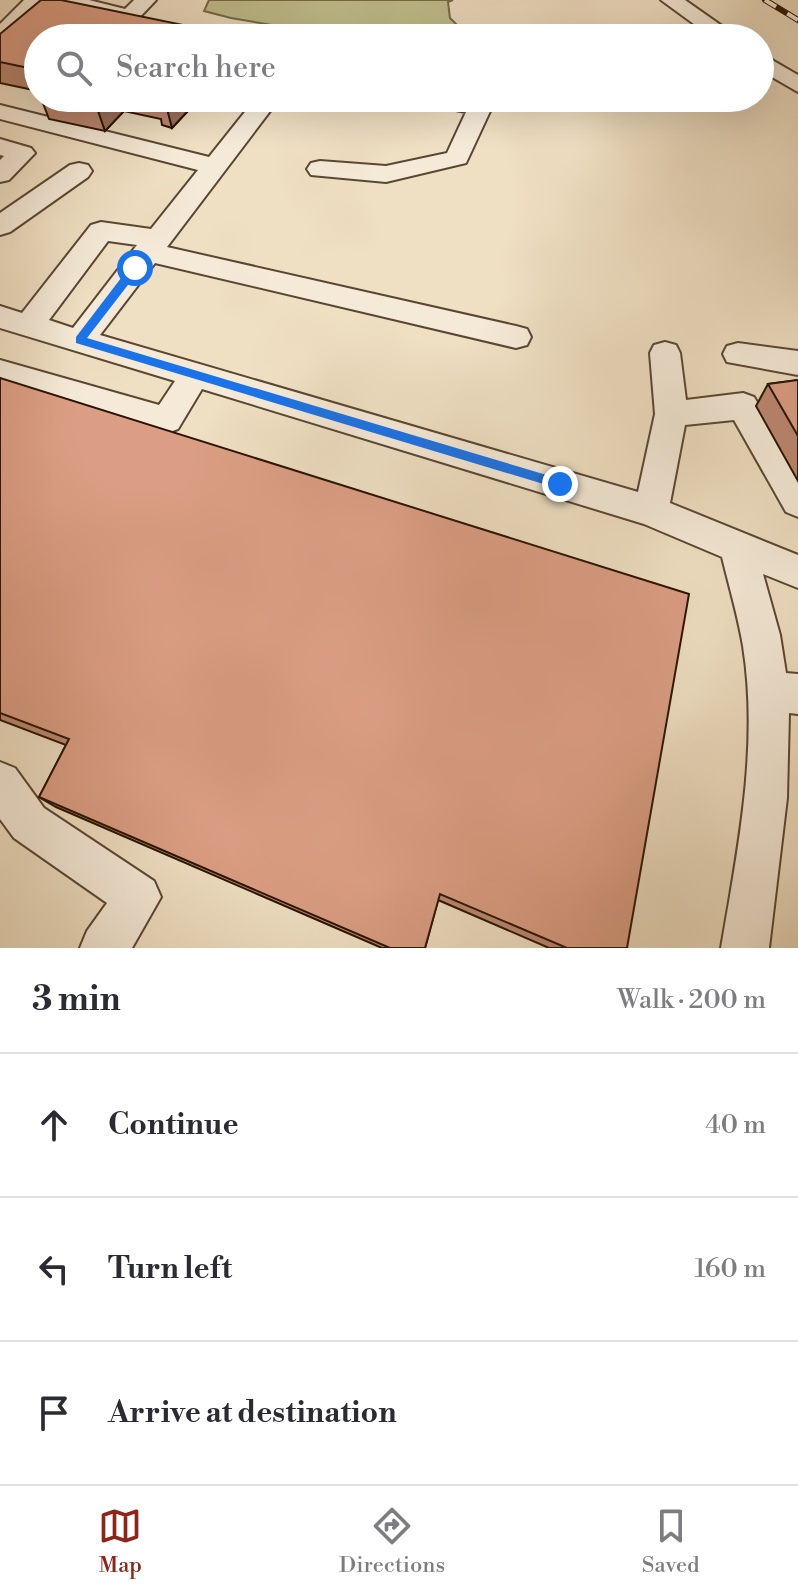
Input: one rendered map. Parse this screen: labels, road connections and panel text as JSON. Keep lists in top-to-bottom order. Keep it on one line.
{"page":{"search":"Search here","heading":["3 min","Walk · 200 m"],"list":[["Continue","40 m"],["Turn left","160 m"],"Arrive at destination"],"nav":["Map","Directions","Saved"]}}
